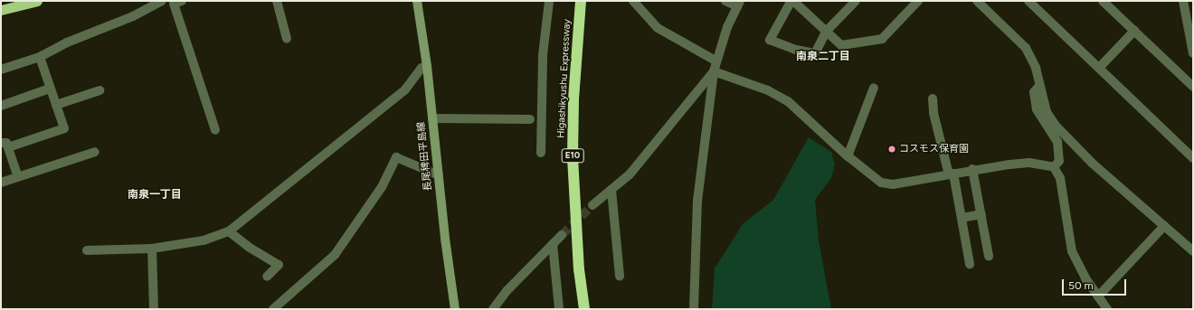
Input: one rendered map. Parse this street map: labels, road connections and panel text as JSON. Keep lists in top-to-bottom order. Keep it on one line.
{"streets":{"highway":["Higashikyushu Expressway","E10"],"main road":["長尾稗田平島線"]},"districts":["南泉二丁目","南泉一丁目"],"places":["コスモス保育園"],"scale_bar":"50 m"}
